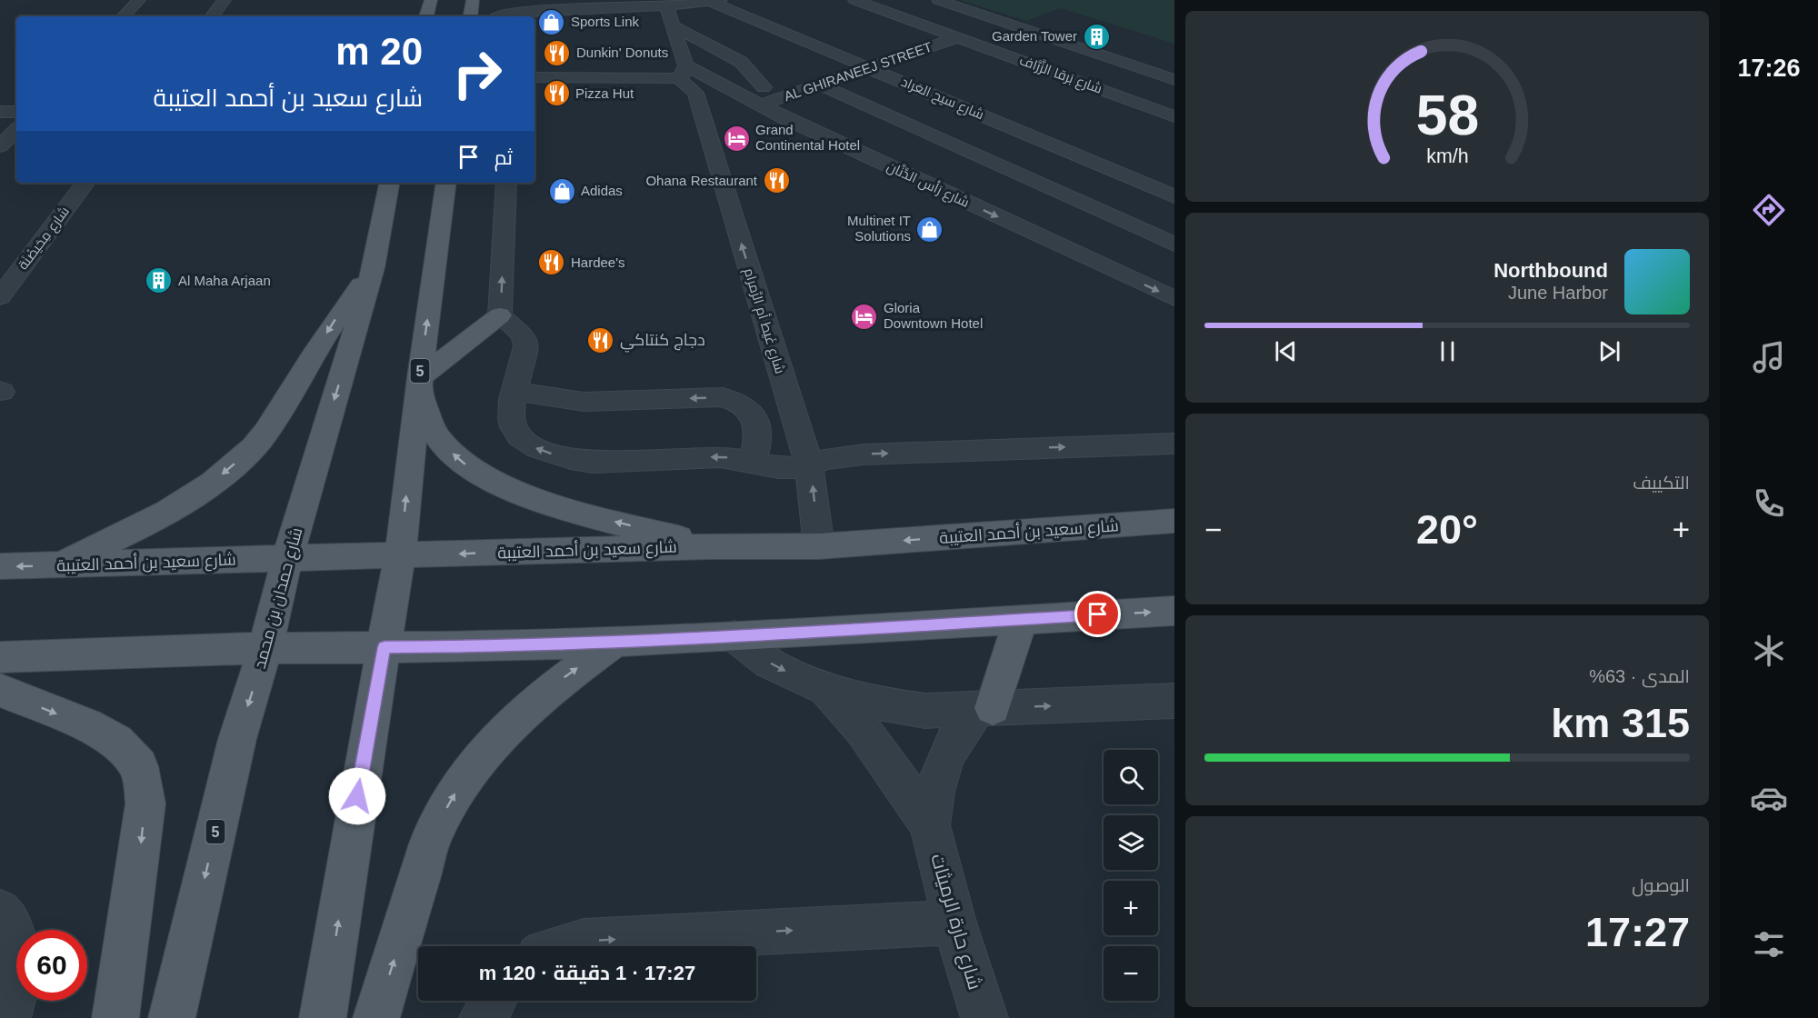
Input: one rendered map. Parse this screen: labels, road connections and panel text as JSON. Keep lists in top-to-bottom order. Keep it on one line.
{"streets":{"main road":["5","شارع سعيد بن أحمد العتيبة","شارع حمدان بن محمد"],"street":["AL GHIRANEEJ STREET","شارع بَرقا الزَّرَّاف","شارع سيح العَراد","شارع رَأس الدَّنَّان","شارع مِحَيصْنَة","شارع غَيط أم الرَّمرام","شارع حارة الرميثات"]},"crossings":[["AL GHIRANEEJ STREET","شارع بَرقا الزَّرَّاف"],["AL GHIRANEEJ STREET","شارع سيح العَراد"],["AL GHIRANEEJ STREET","شارع رَأس الدَّنَّان"],["شارع رَأس الدَّنَّان","شارع غَيط أم الرَّمرام"],["شارع غَيط أم الرَّمرام","شارع سعيد بن أحمد العتيبة"],["5","شارع سعيد بن أحمد العتيبة"],["شارع سعيد بن أحمد العتيبة","شارع حمدان بن محمد"]],"one_way":["شارع غَيط أم الرَّمرام"],"places":{"shop":["Sports Link","Adidas","Multinet IT Solutions"],"building":["Garden Tower","Al Maha Arjaan"],"restaurant":["Dunkin' Donuts","Pizza Hut","Ohana Restaurant","Hardee's","دجاج كنتاكي"],"hotel":["Grand Continental Hotel","Gloria Downtown Hotel"]},"page":{"tabs":"17:26","turn":["20 m","شارع سعيد بن أحمد العتيبة"],"then":"ثم","song":["Northbound","June Harbor"],"tile":["التكييف",["المدى · 63%","315 km"],["الوصول","17:27"]],"heat":["−","20°","+"],"map_buttons":["+","−"],"limit":"60","trip":"17:27 · 1 دقيقة · 120 m","gauge":["58","km/h"]}}
